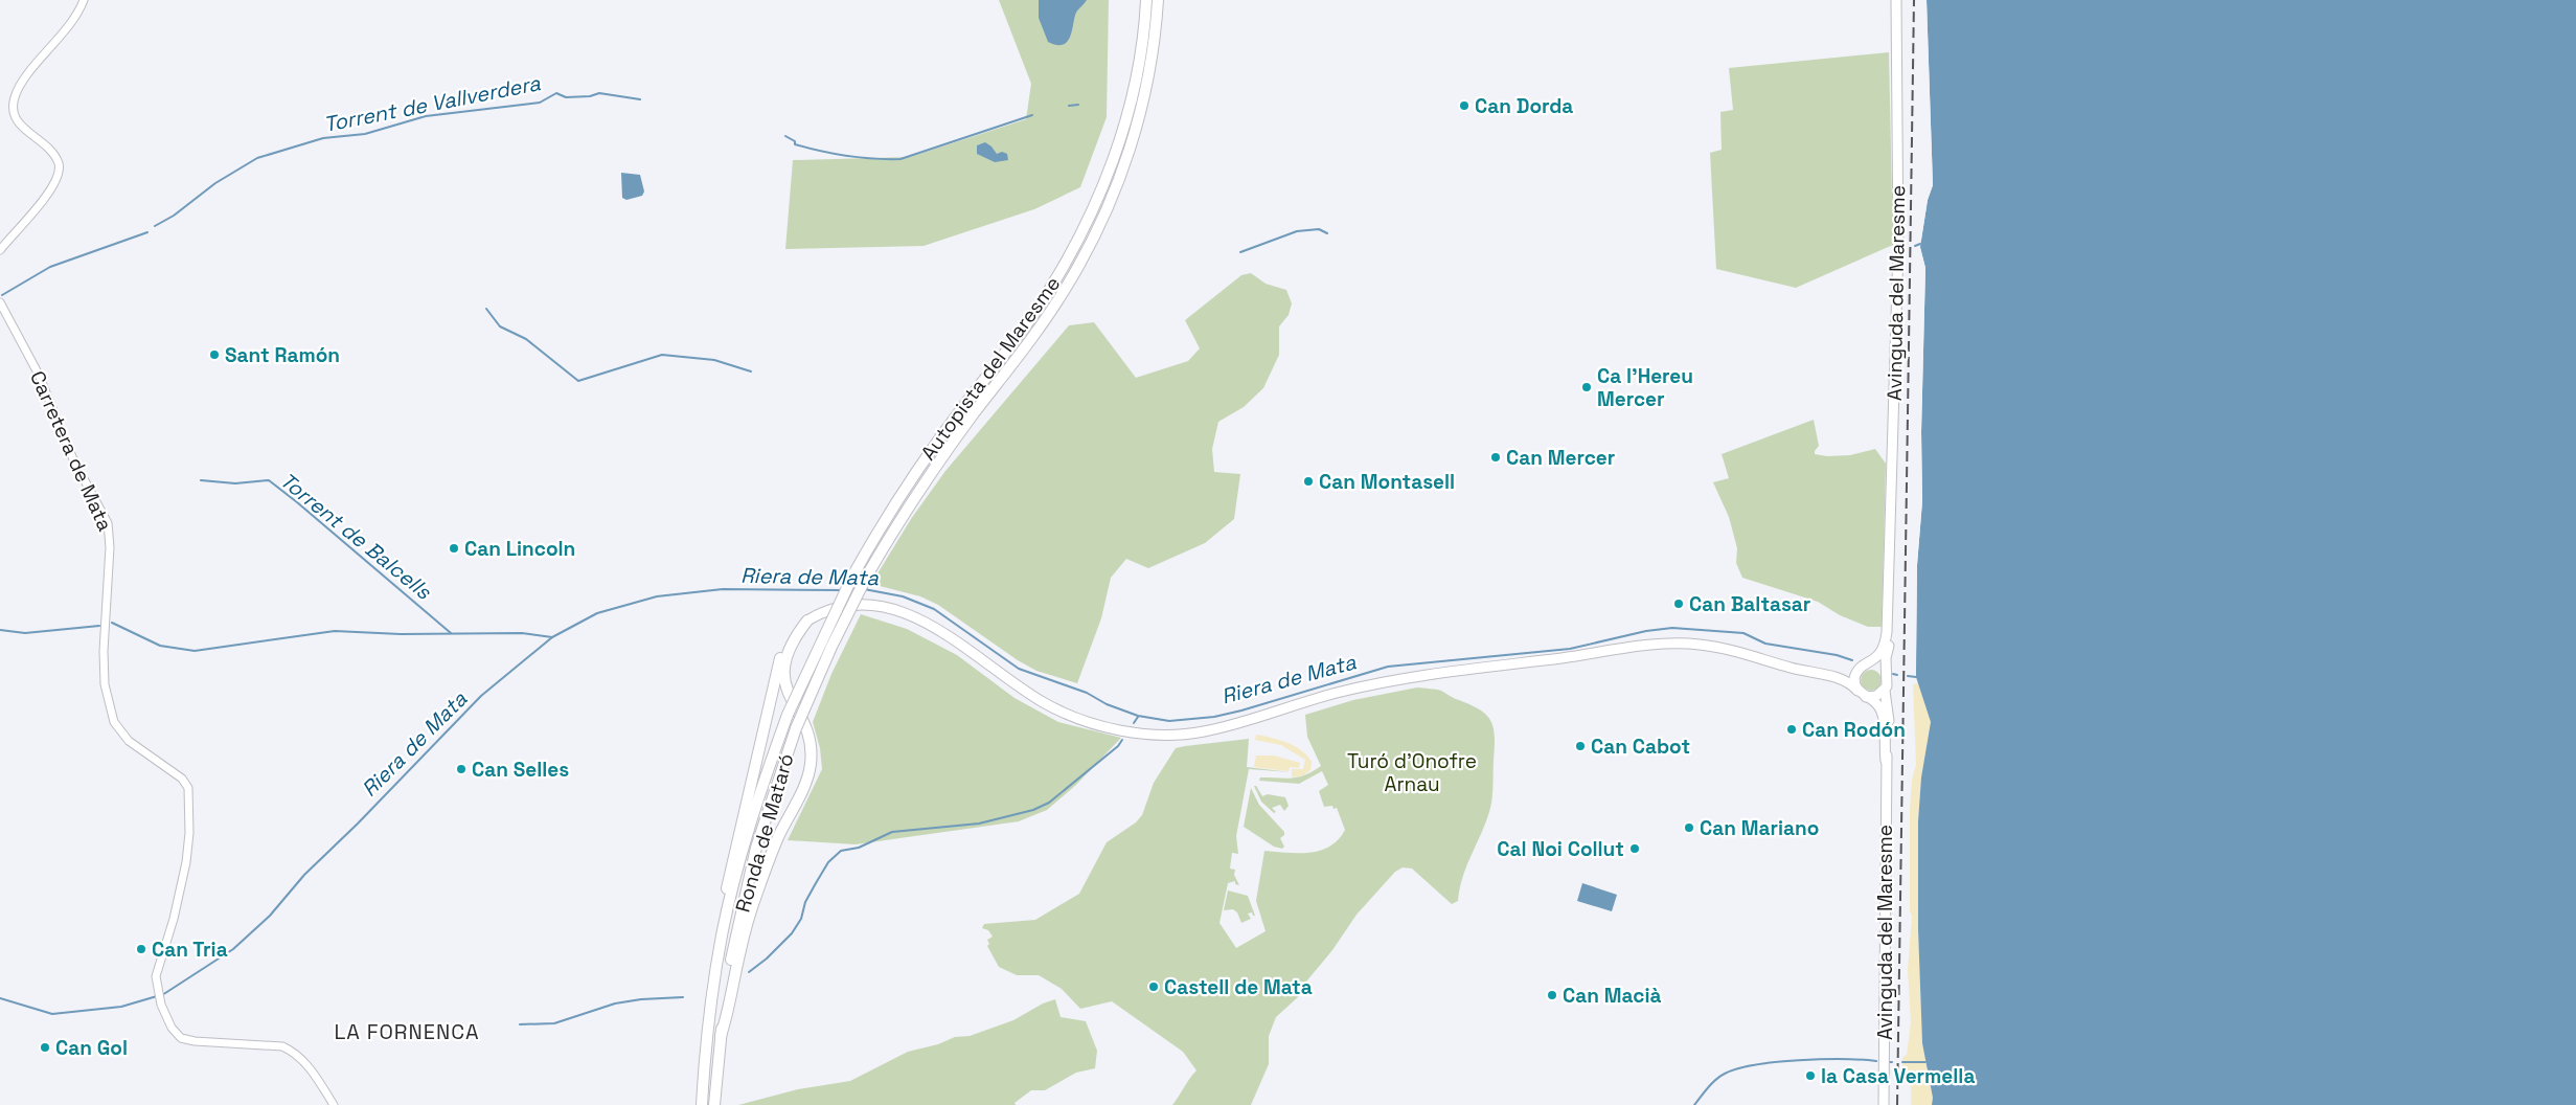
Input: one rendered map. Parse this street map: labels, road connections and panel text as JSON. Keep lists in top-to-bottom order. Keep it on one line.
{"streets":{"highway":["Autopista del Maresme","Ronda de Mataró"],"main road":["Avinguda del Maresme"],"street":["Carretera de Mata"]},"crossings":[["Autopista del Maresme","Ronda de Mataró"]],"districts":["LA FORNENCA"],"water":["Torrent de Vallverdera","Torrent de Balcells","Riera de Mata"],"parks":["Turó d'Onofre Arnau"],"places":["Can Dorda","Sant Ramón","Ca l'Hereu Mercer","Can Mercer","Can Montasell","Can Lincoln","Can Baltasar","Can Rodón","Can Cabot","Can Selles","Can Mariano","Cal Noi Collut","Can Tria","Castell de Mata","Can Macià","Can Gol","la Casa Vermella"]}
